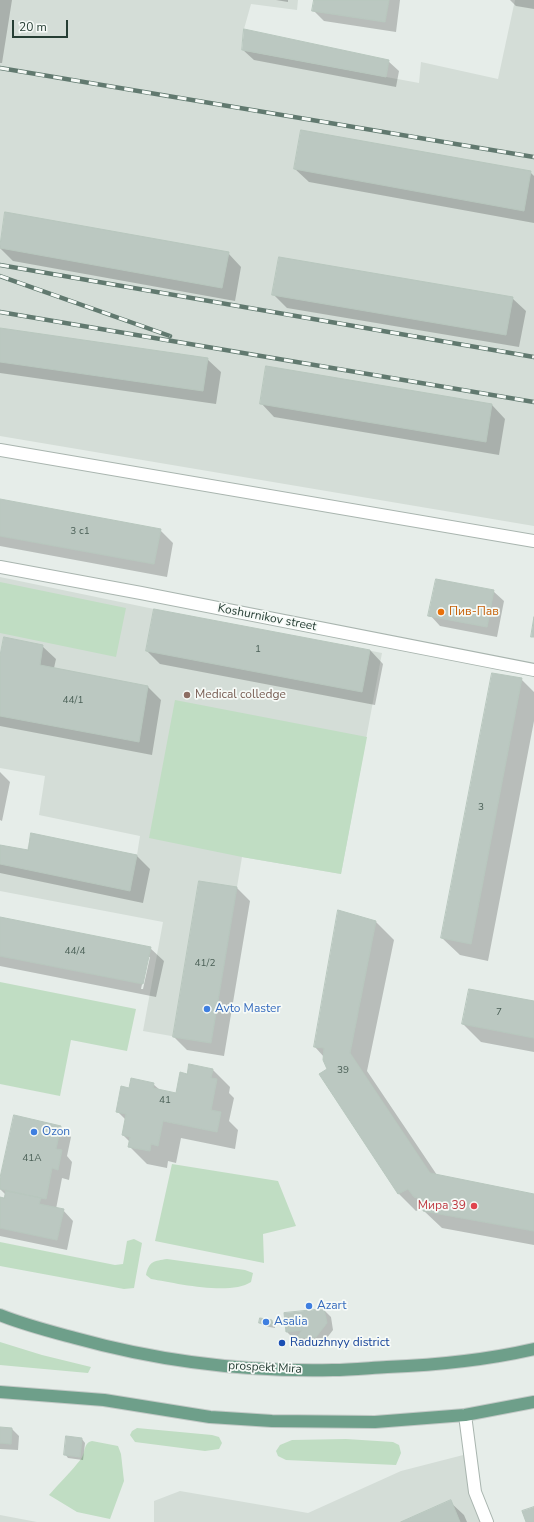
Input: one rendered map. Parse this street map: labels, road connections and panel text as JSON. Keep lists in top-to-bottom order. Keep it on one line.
{"streets":{"main road":["prospekt Mira"],"street":["Koshurnikov street"]},"places":["Пив-Пав","Medical colledge","Avto Master","Ozon","Мира 39","Azart","Asalia","Raduzhnyy district"],"house_numbers":["3 с1","1","44/1","3","44/4","41/2","7","39","41","41А"],"scale_bar":"20 m"}
